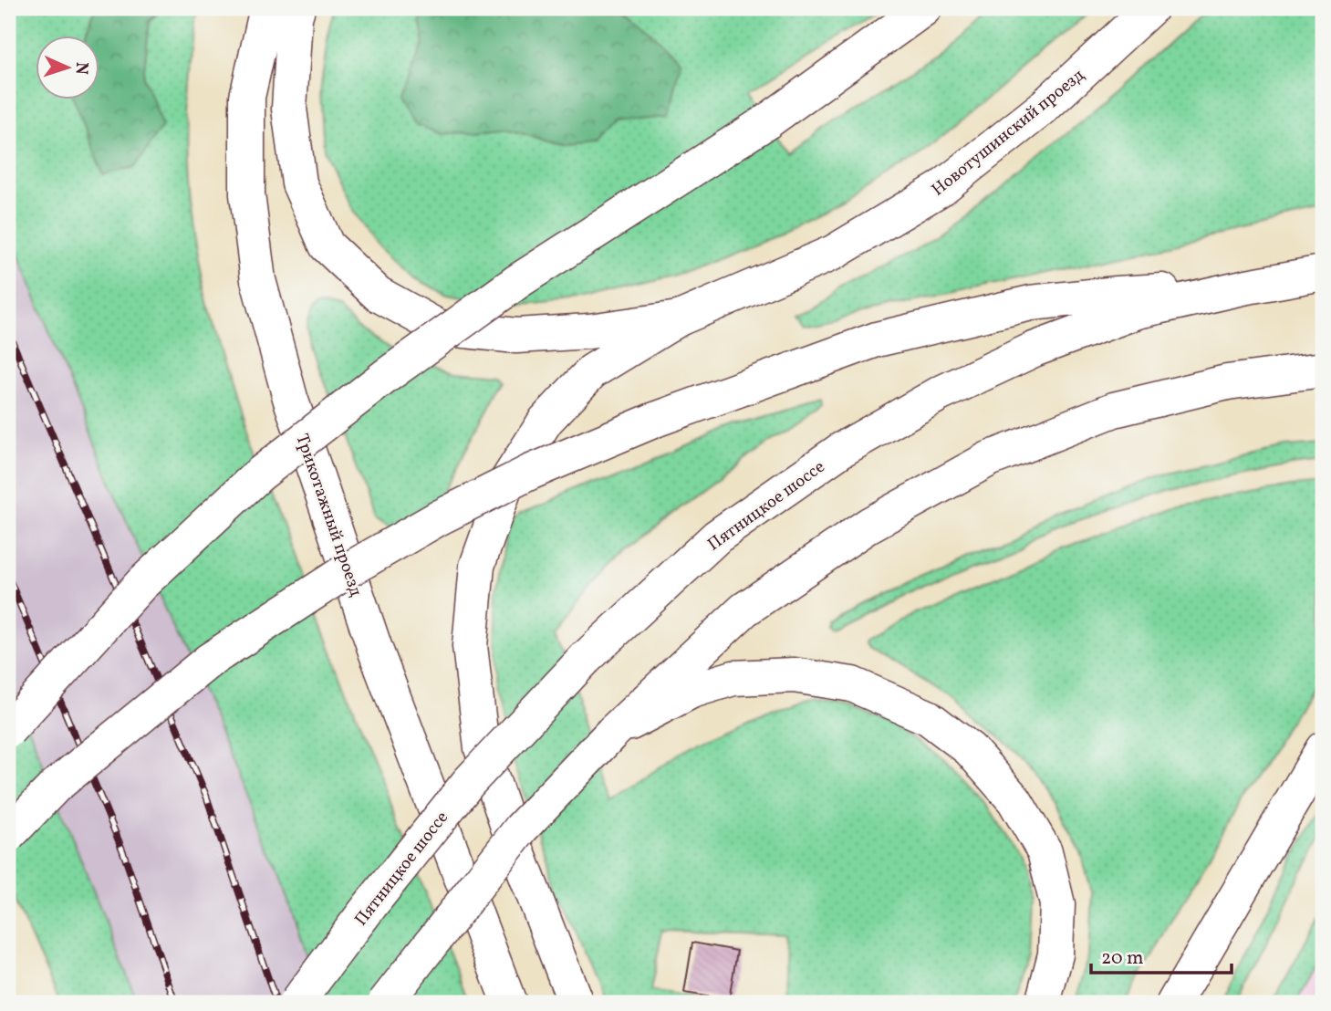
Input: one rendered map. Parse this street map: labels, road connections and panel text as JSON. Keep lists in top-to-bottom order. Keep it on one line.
{"streets":{"main road":["Новотушинский проезд","Пятницкое шоссе","Трикотажный проезд"]},"scale_bar":"20 m","north":"right"}
